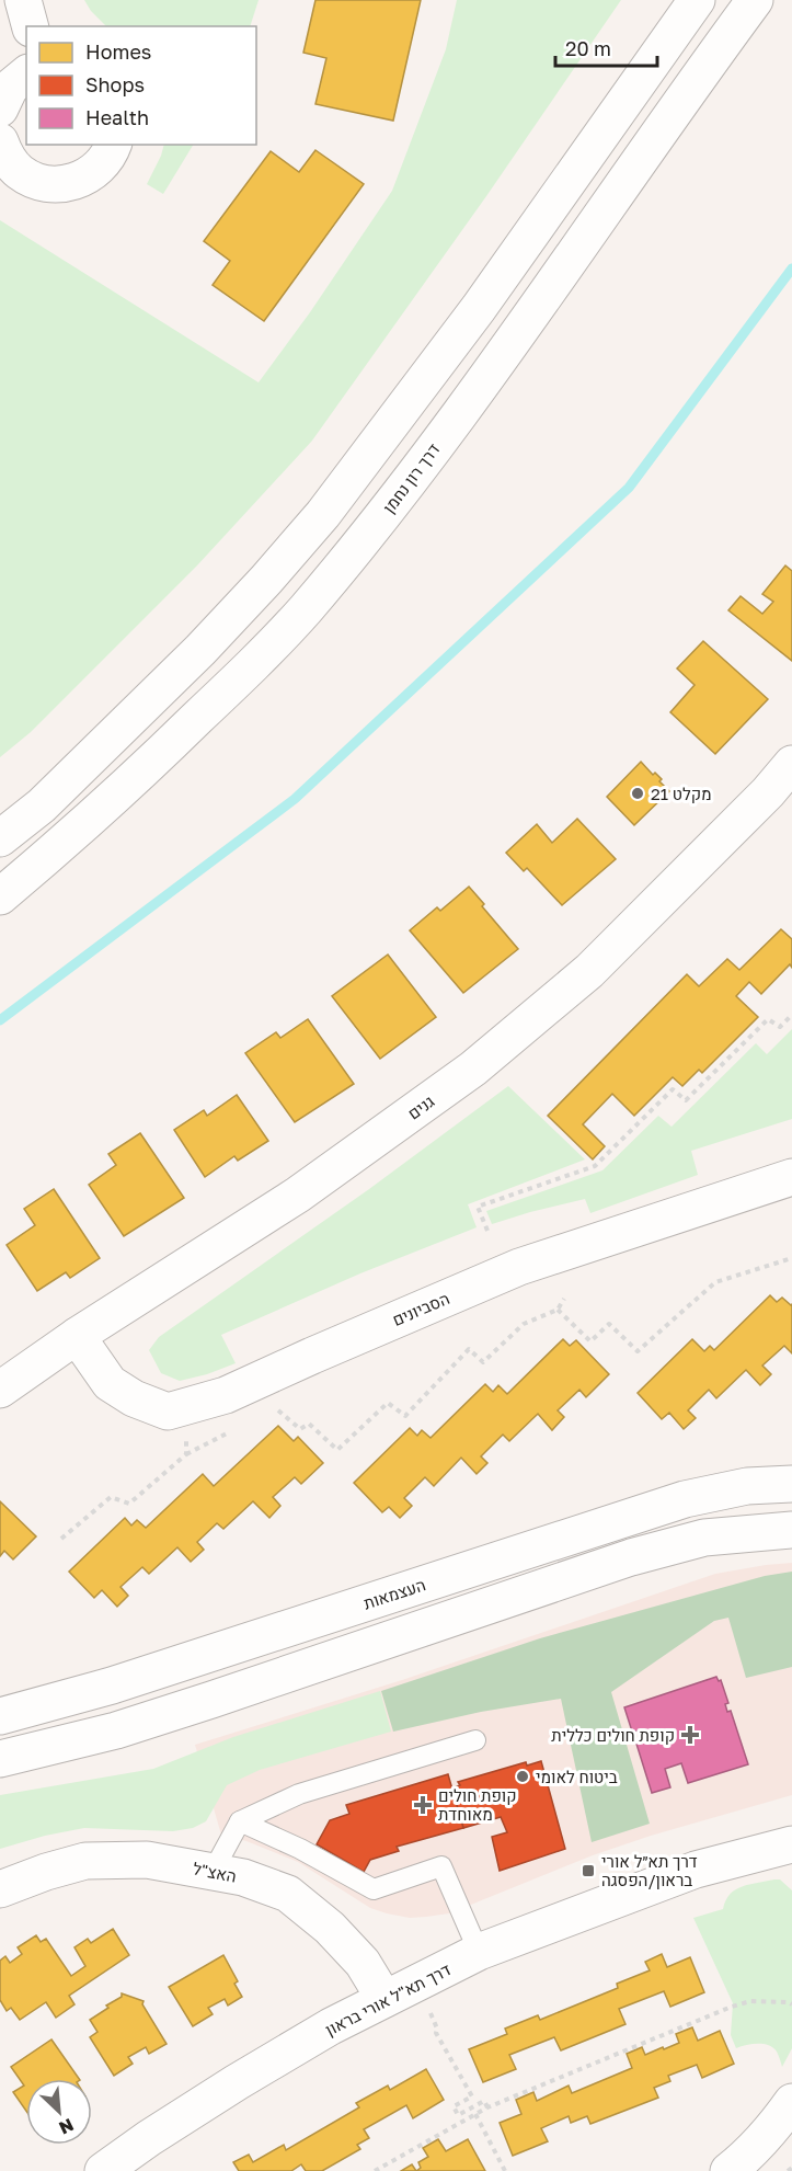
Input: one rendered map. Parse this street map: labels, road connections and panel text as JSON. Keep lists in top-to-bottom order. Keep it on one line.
{"streets":{"street":["דרך רון נחמן","גנים","הסביונים","העצמאות","האצ\"ל","דרך תא\"ל אורי בראון"]},"crossings":[["גנים","הסביונים"],["האצ\"ל","דרך תא\"ל אורי בראון"]],"places":{"other":["מקלט 21","ביטוח לאומי"],"health":["קופת חולים כללית","קופת חולים מאוחדת"],"transit":["דרך תא״ל אורי בראון/הפסגה"]},"legend":["Homes","Shops","Health"],"scale_bar":"20 m","north":"bottom right"}
